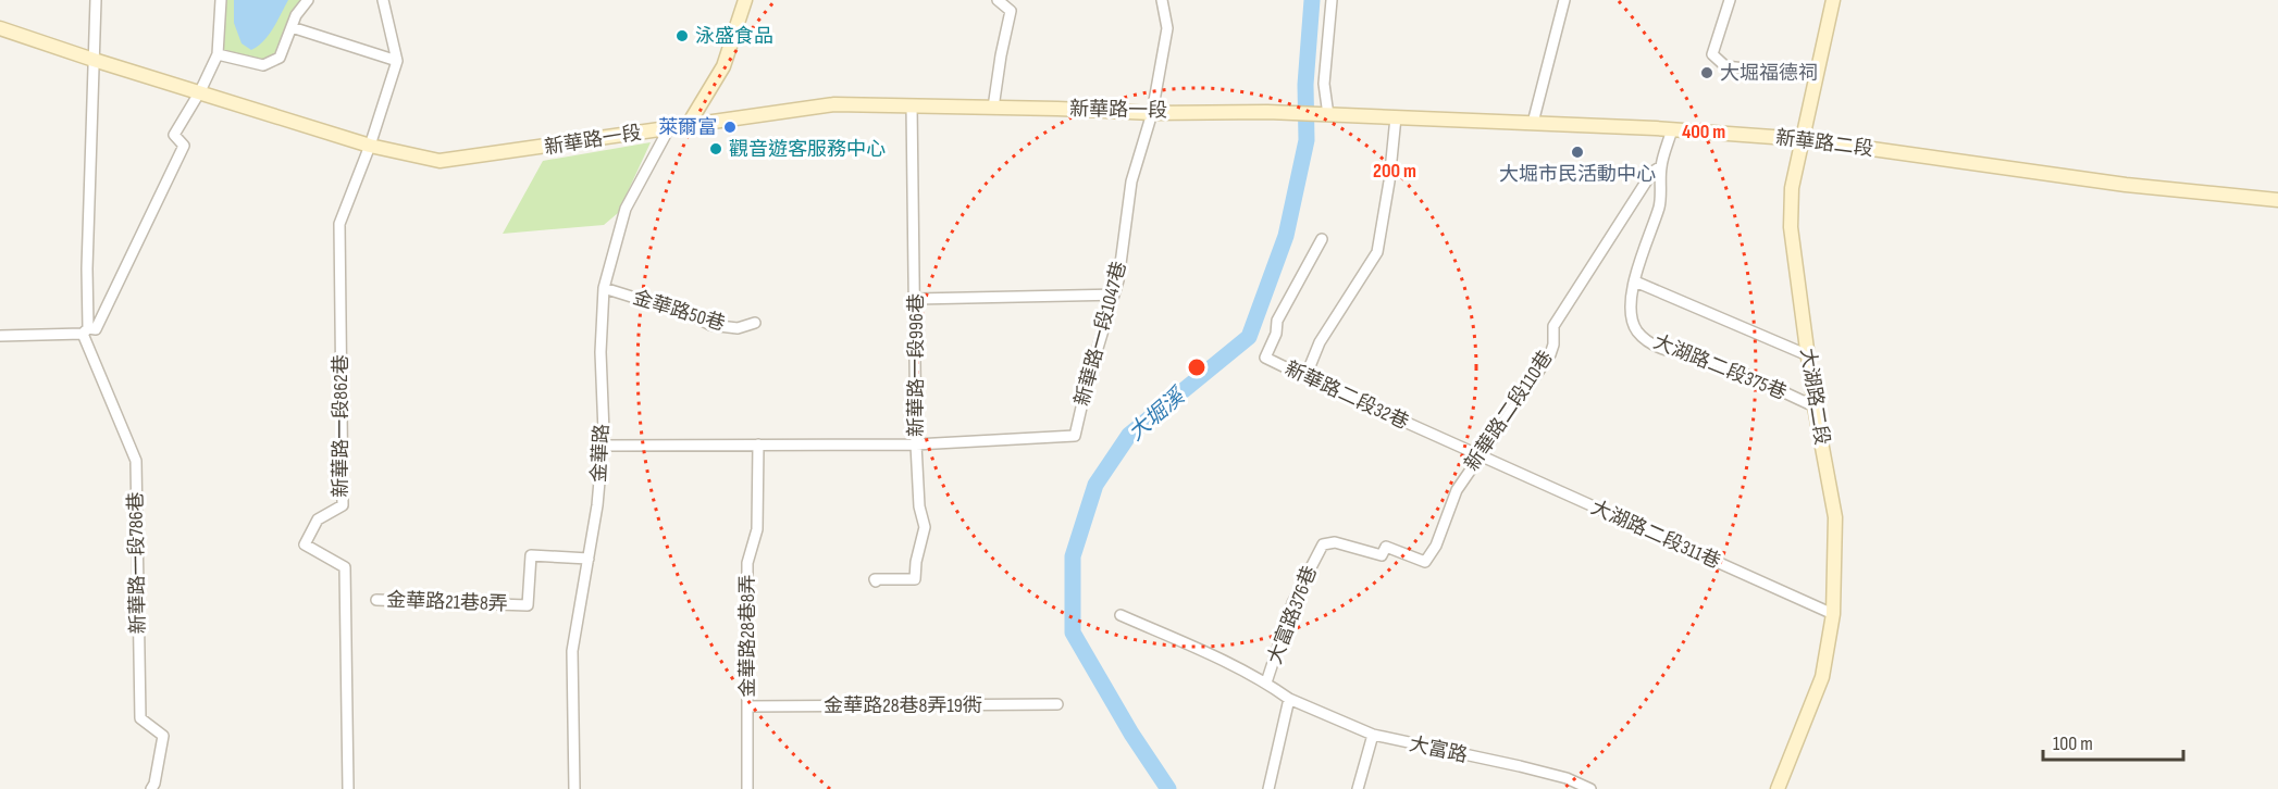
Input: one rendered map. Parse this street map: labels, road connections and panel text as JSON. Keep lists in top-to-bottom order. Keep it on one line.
{"streets":{"street":["新華路一段","新華路二段","金華路50巷","新華路一段1047巷","新華路一段996巷","大湖路二段375巷","新華路二段32巷","大湖路二段","新華路二段110巷","新華路一段862巷","金華路","大湖路二段311巷","新華路一段786巷","金華路21巷8弄","大富路376巷","金華路28巷8弄","金華路28巷8弄19衖","大富路"]},"crossings":[["新華路一段","新華路二段"],["新華路一段","新華路一段1047巷"],["新華路一段","新華路一段996巷"],["新華路一段","新華路一段862巷"],["新華路一段","金華路"],["新華路一段","新華路一段786巷"],["新華路二段","大湖路二段375巷"],["新華路二段","大湖路二段"],["金華路50巷","金華路"],["新華路一段1047巷","新華路一段996巷"],["大湖路二段375巷","大湖路二段"],["大湖路二段375巷","新華路二段110巷"],["新華路二段32巷","新華路二段110巷"],["新華路二段32巷","大湖路二段311巷"],["大湖路二段","大湖路二段311巷"],["新華路二段110巷","大湖路二段311巷"],["新華路二段110巷","大富路376巷"],["金華路","金華路21巷8弄"],["大富路376巷","大富路"],["金華路28巷8弄","金華路28巷8弄19衖"]],"water":["大堀溪"],"places":["泳盛食品","大堀福德祠","萊爾富","觀音遊客服務中心","大堀市民活動中心"],"scale_bar":"100 m","rings":["400 m","200 m"]}
